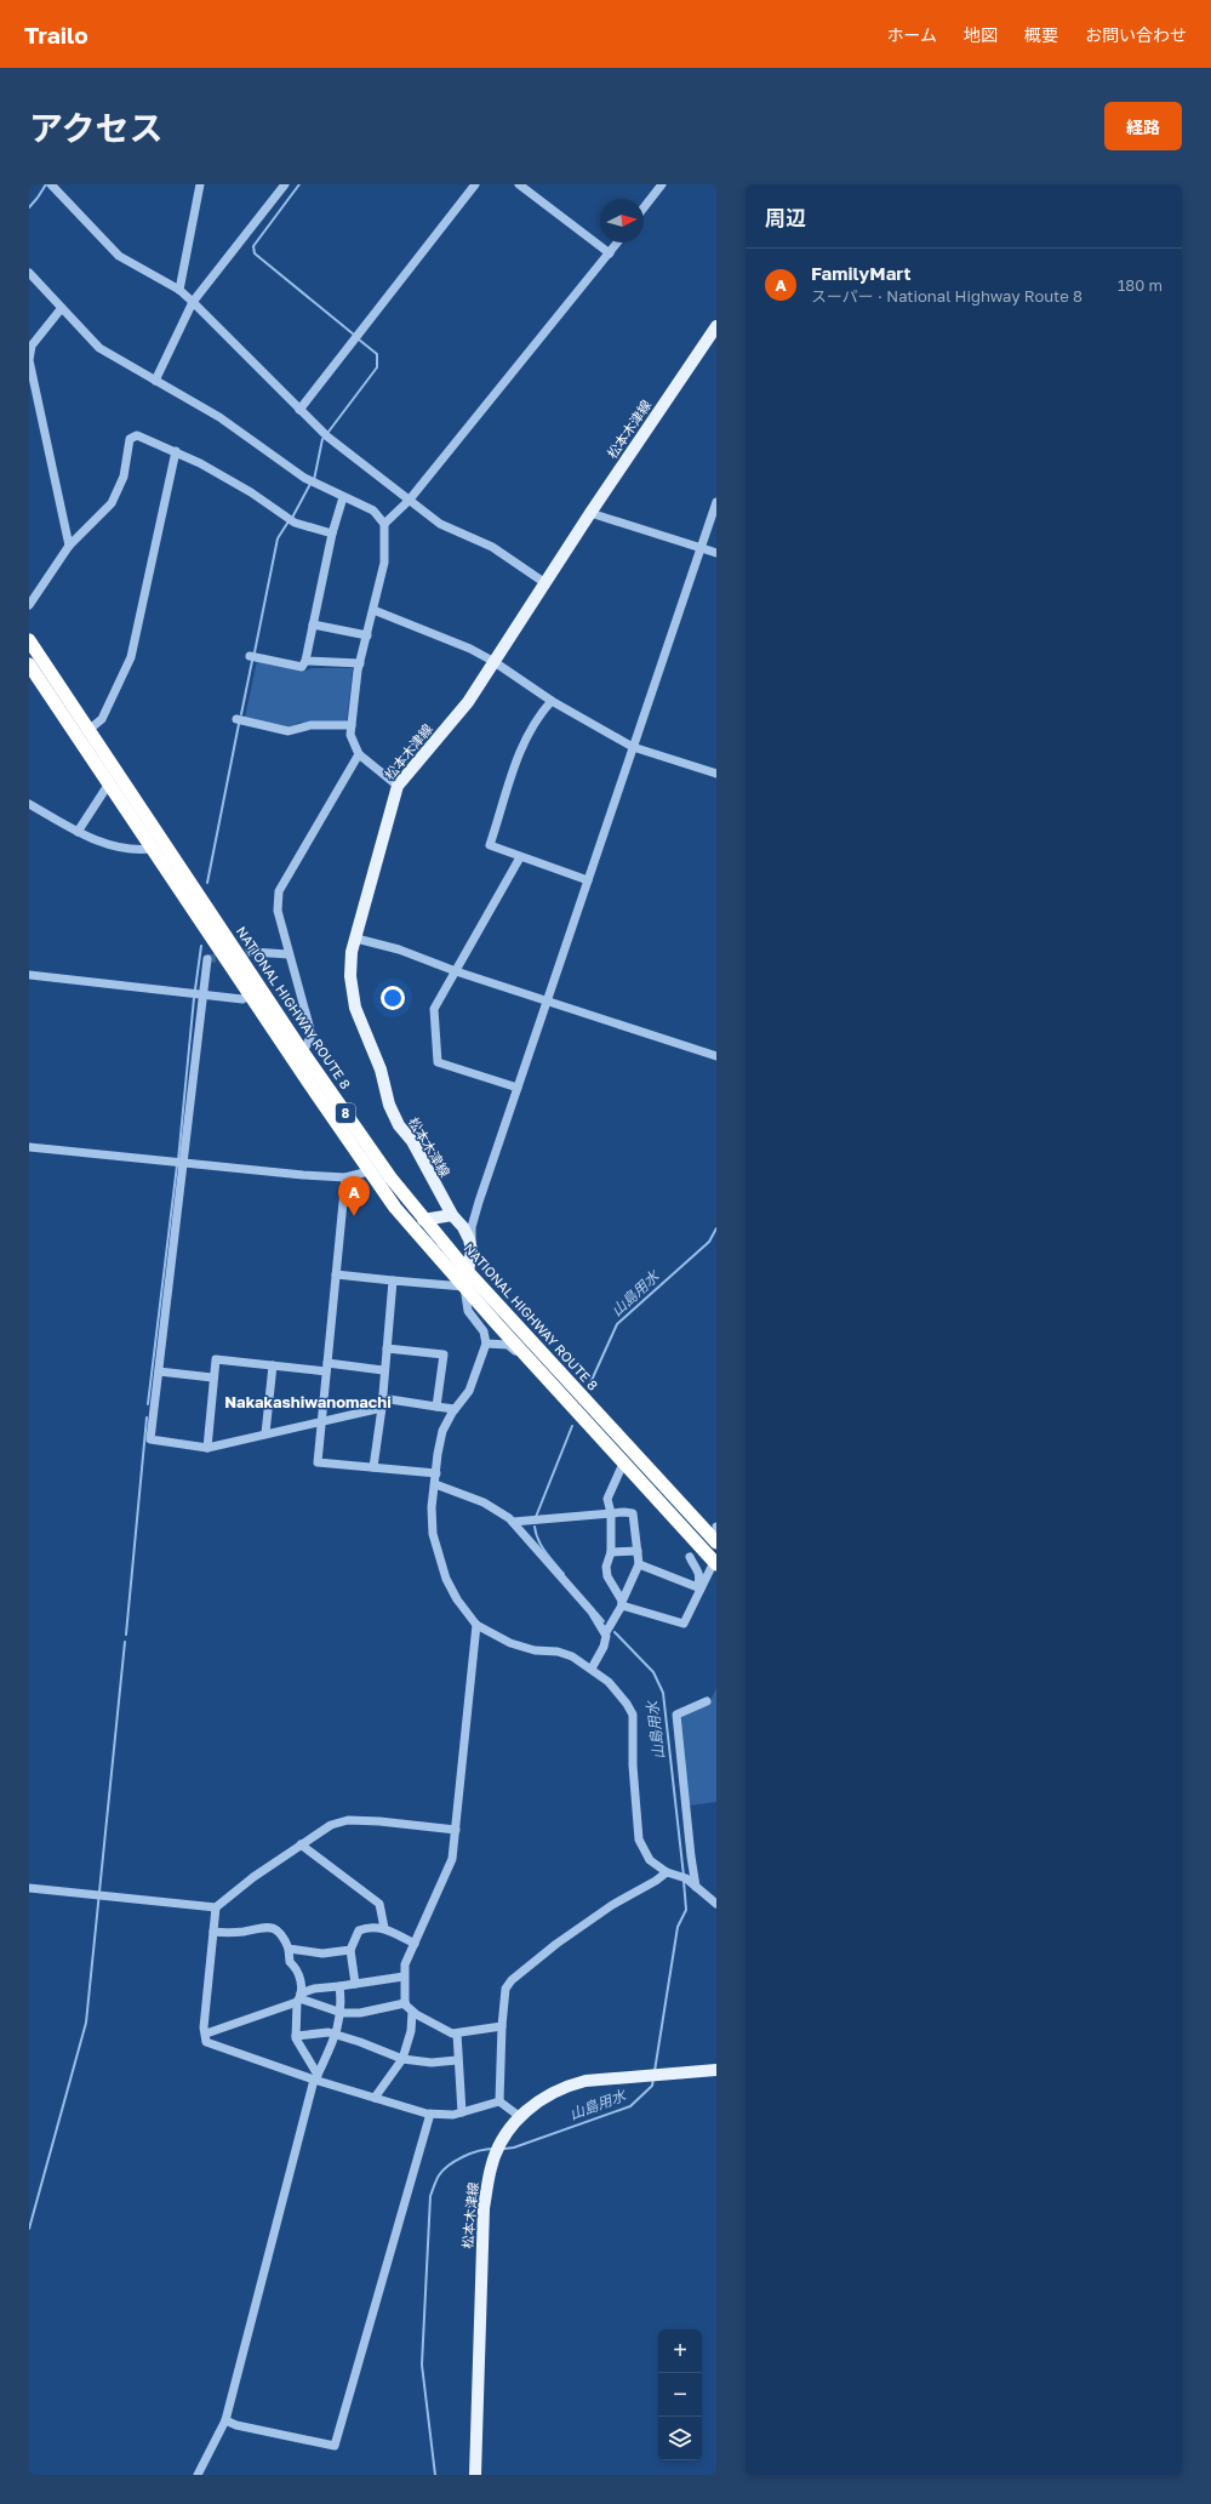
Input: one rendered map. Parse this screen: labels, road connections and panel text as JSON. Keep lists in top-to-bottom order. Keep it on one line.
{"streets":{"highway":["NATIONAL HIGHWAY ROUTE 8","8"],"main road":["松本木津線"]},"crossings":[["松本木津線","NATIONAL HIGHWAY ROUTE 8"]],"districts":["Nakakashiwanomachi"],"water":["山島用水"],"north":"right","page":{"header":"Trailo","nav":["ホーム","地図","概要","お問い合わせ"],"title":"アクセス","buttons":"経路","heading":"周辺","list":[{"mark":"A","name":"FamilyMart","note":"スーパー · National Highway Route 8","value":"180 m"}],"pins":"A","map_buttons":["+","−"]}}
